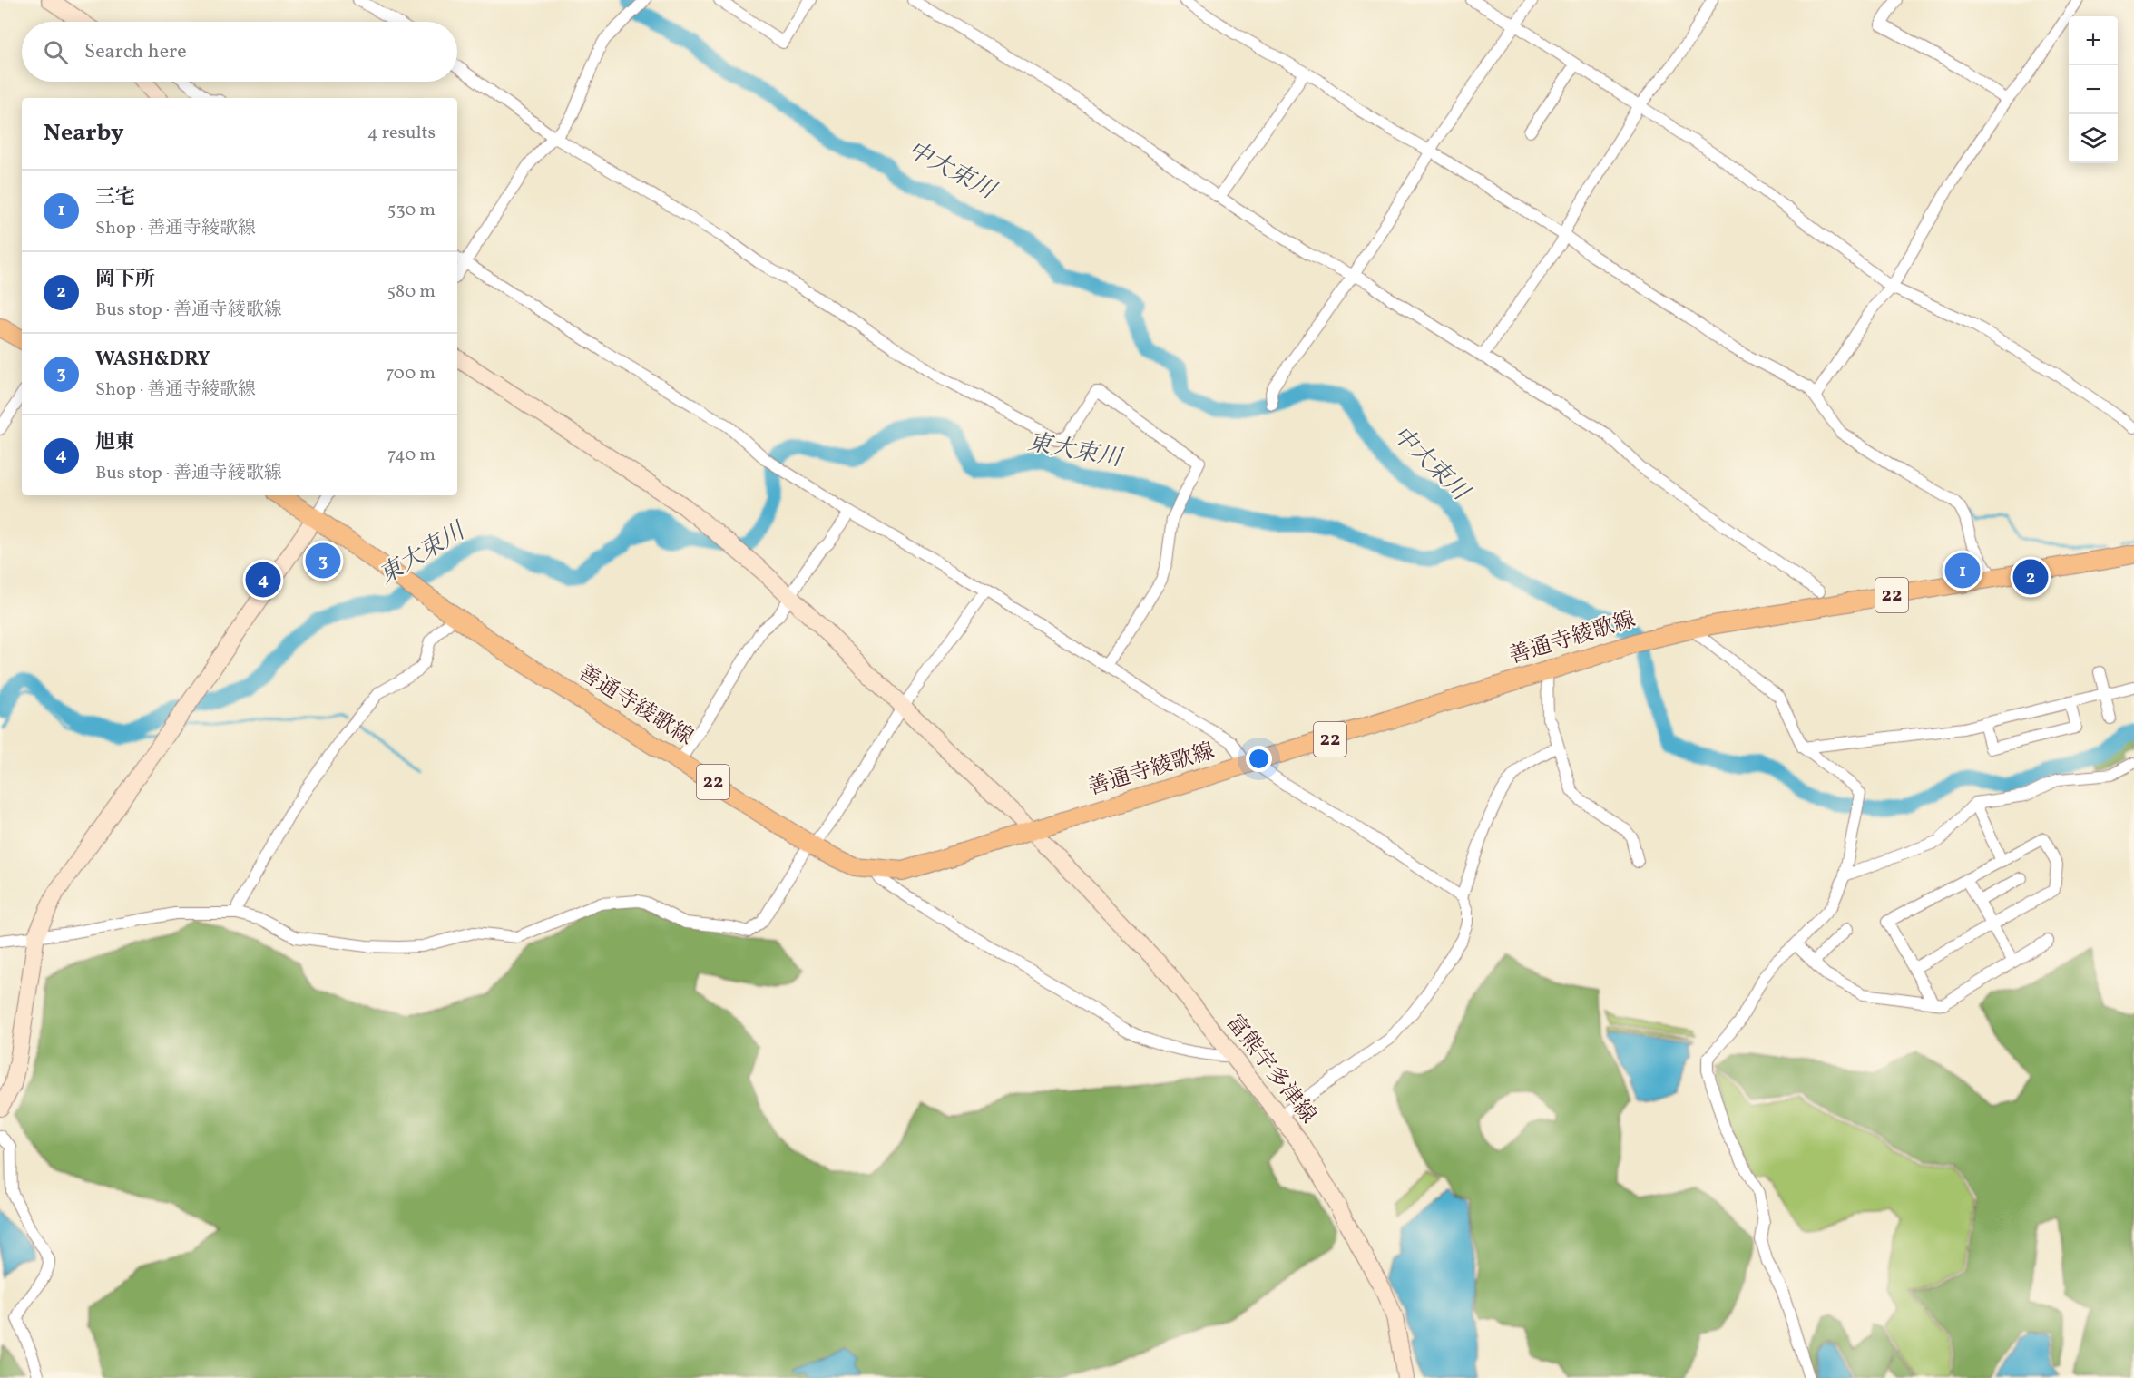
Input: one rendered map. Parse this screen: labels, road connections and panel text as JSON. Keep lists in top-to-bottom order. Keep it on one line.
{"streets":{"main road":["22","善通寺綾歌線"],"street":["富熊宇多津線"]},"crossings":[["善通寺綾歌線","富熊宇多津線"]],"water":["中大束川","東大束川"],"page":{"map_buttons":["+","−"],"search":"Search here","heading":["Nearby","4 results"],"list":[{"mark":"1","name":"三宅","note":"Shop · 善通寺綾歌線","value":"530 m"},{"mark":"2","name":"岡下所","note":"Bus stop · 善通寺綾歌線","value":"580 m"},{"mark":"3","name":"WASH&DRY","note":"Shop · 善通寺綾歌線","value":"700 m"},{"mark":"4","name":"旭東","note":"Bus stop · 善通寺綾歌線","value":"740 m"}],"pins":["3","1","2","4"]}}
